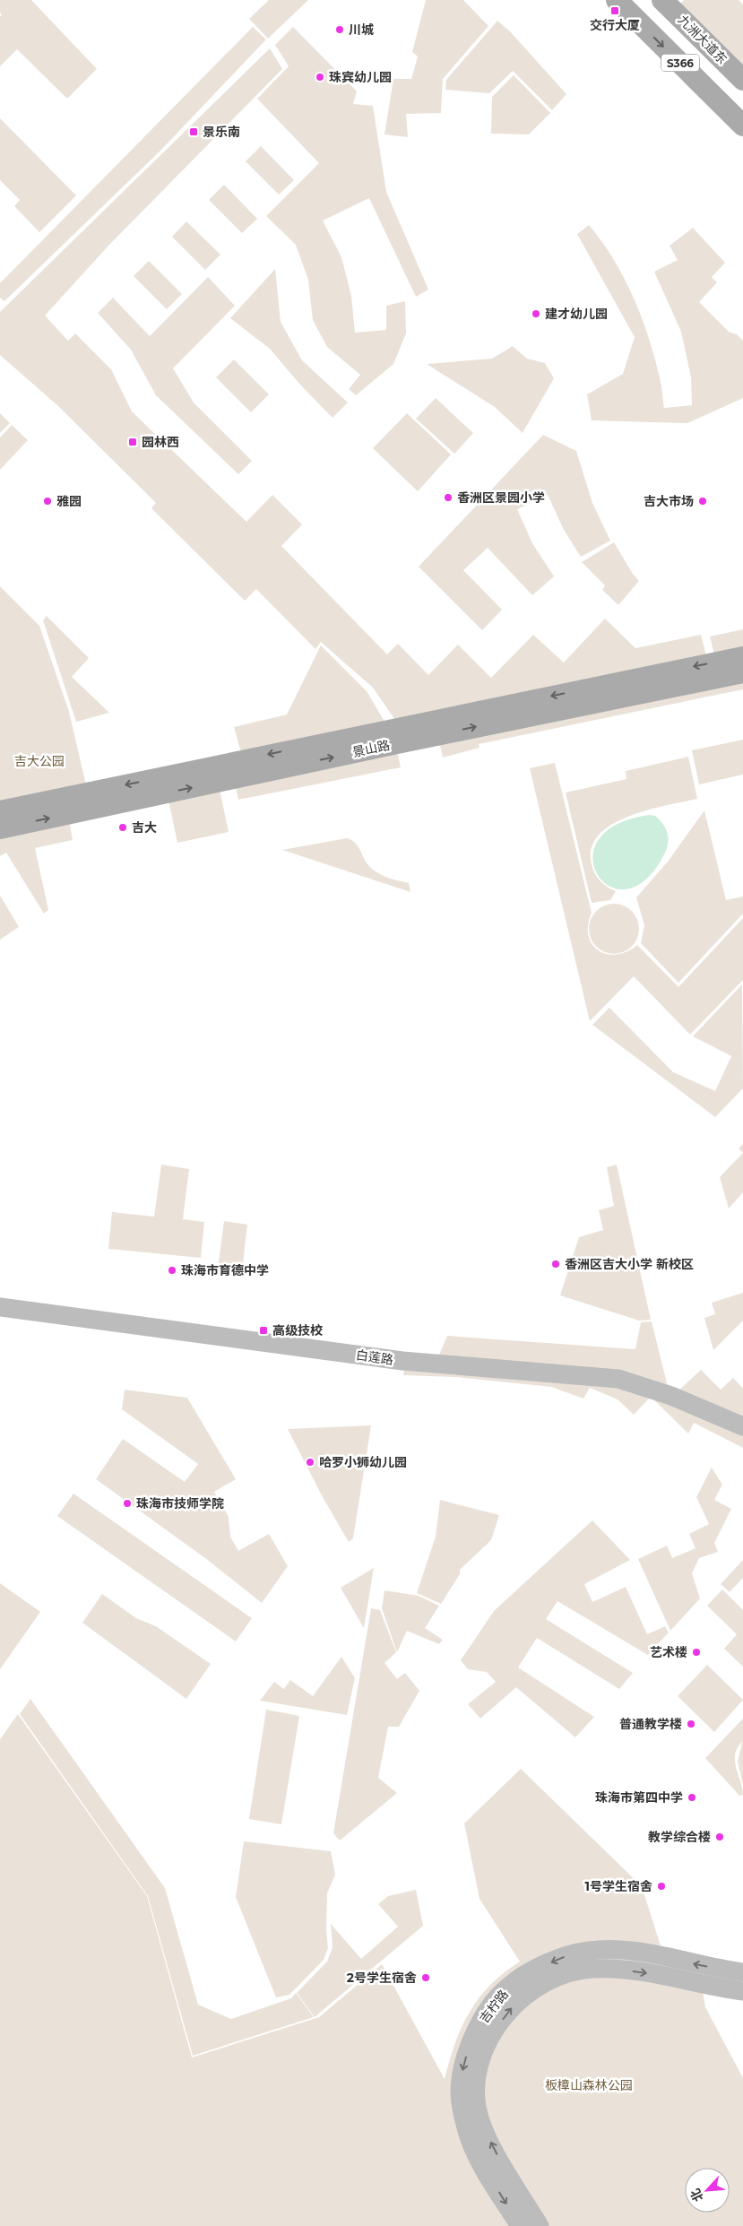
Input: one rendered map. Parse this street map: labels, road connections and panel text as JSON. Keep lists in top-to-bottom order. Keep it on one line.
{"streets":{"main road":["九洲大道东","S366","景山路","白莲路","吉柠路"]},"parks":["吉大公园","板樟山森林公园"],"places":{"transit":["交行大厦","景乐南","园林西","高级技校"],"other":["川城","珠宾幼儿园","建才幼儿园","香洲区景园小学","雅园","吉大市场","吉大","香洲区吉大小学 新校区","珠海市育德中学","哈罗小狮幼儿园","珠海市技师学院","艺术楼","普通教学楼","珠海市第四中学","教学综合楼","1号学生宿舍","2号学生宿舍"]},"north":"bottom left"}
